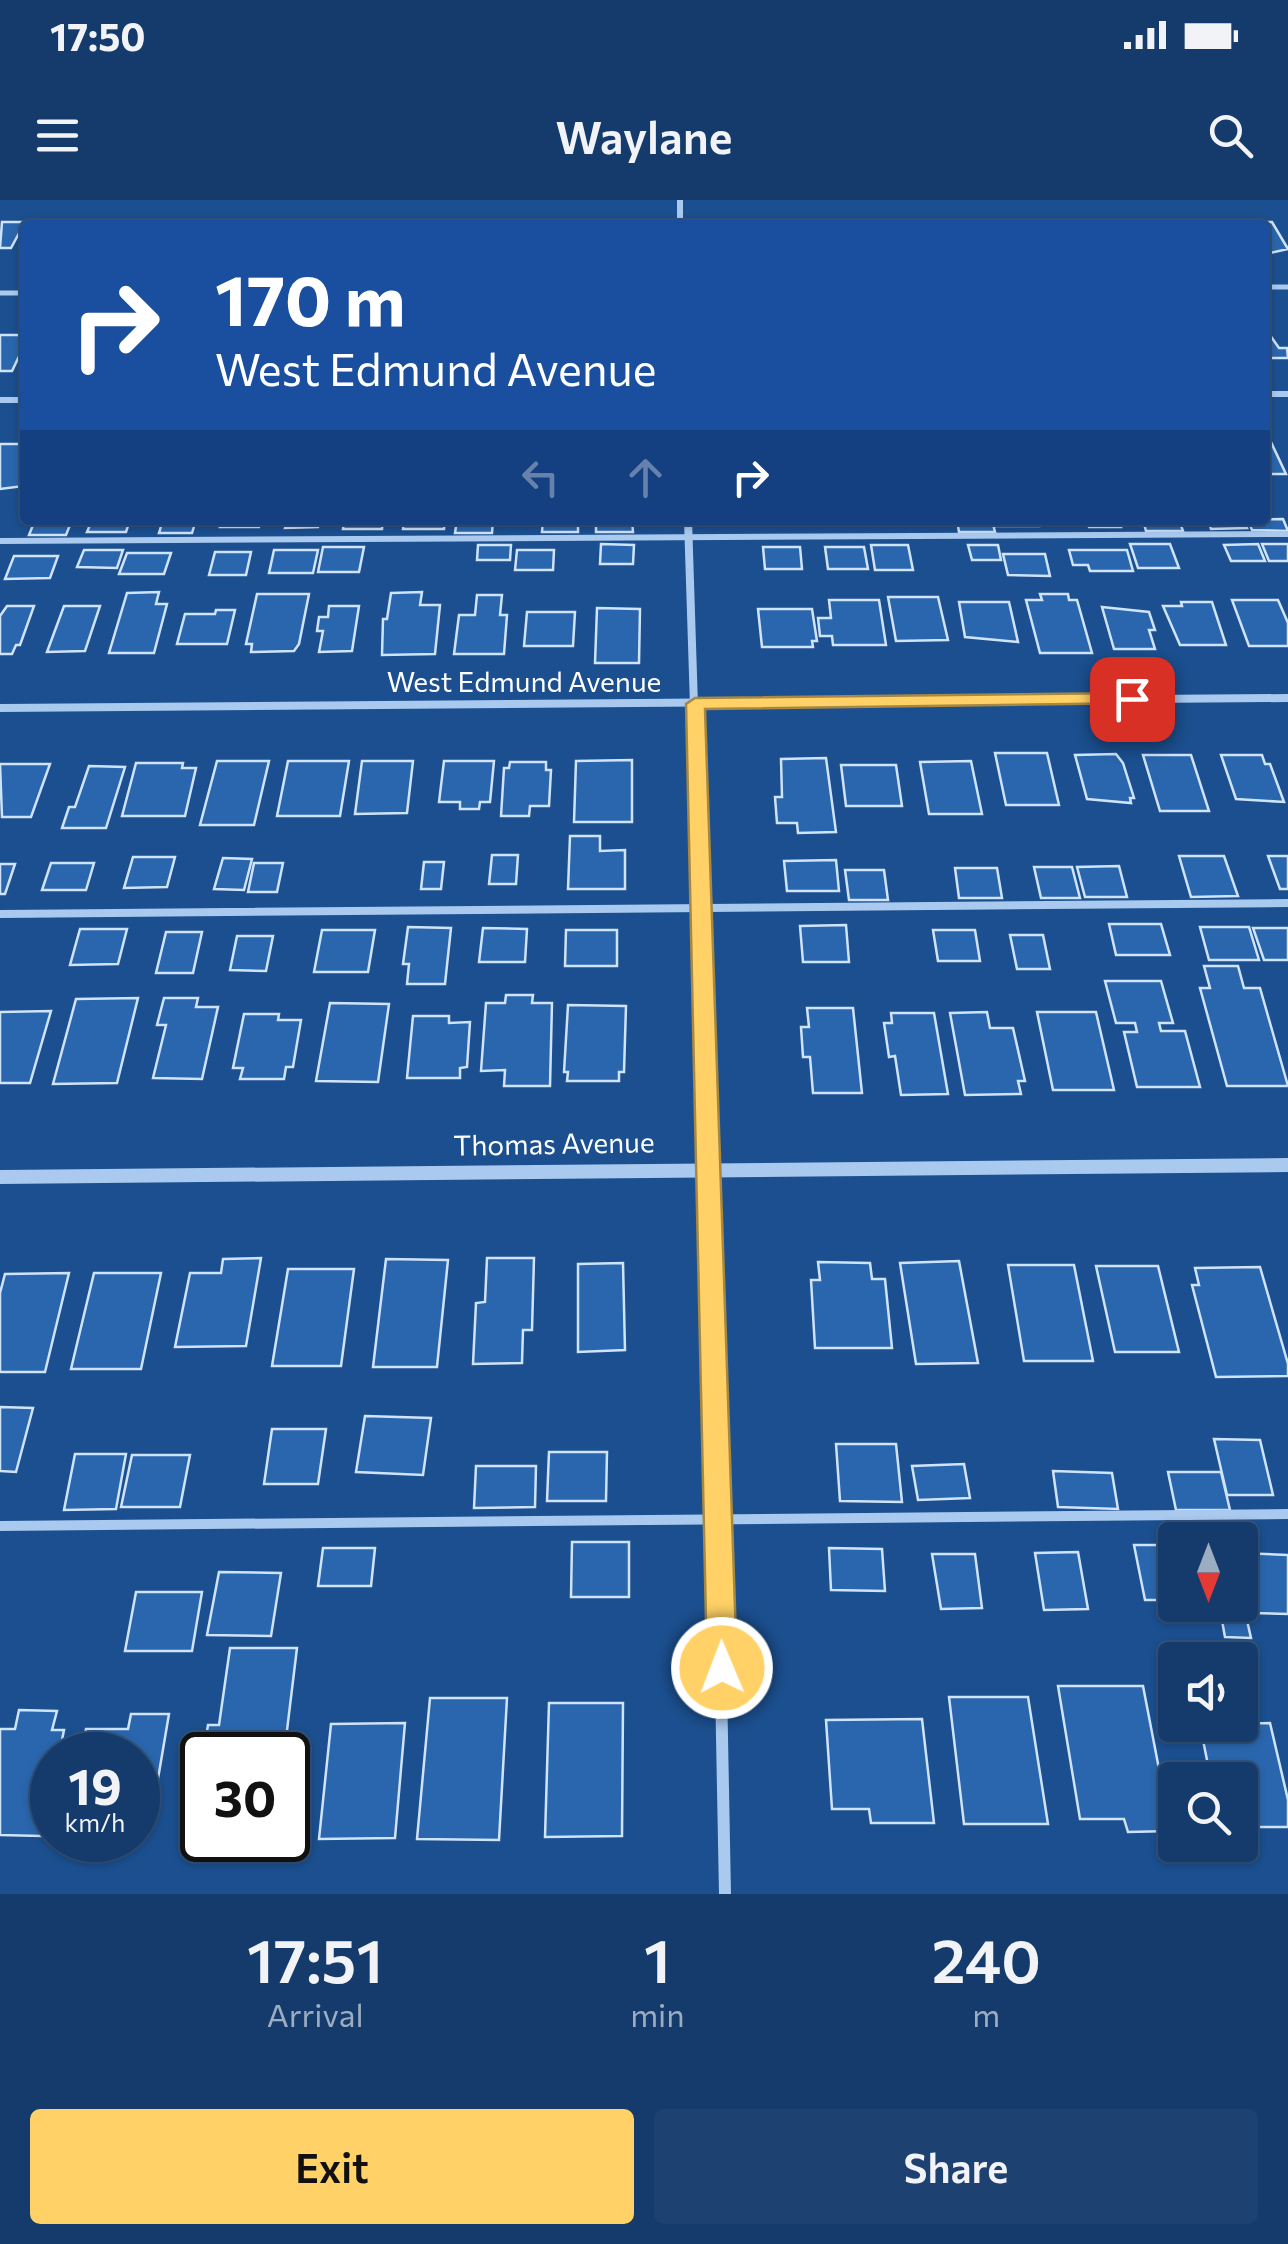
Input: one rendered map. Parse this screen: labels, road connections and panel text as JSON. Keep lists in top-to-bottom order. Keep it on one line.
{"streets":{"street":["West Edmund Avenue","Thomas Avenue"]},"north":"bottom","page":{"status":"17:50","header":"Waylane","turn":["170 m","West Edmund Avenue"],"speed":"19 km/h","limit":"30","eta":["17:51","Arrival","1","min","240","m"],"buttons":["Exit","Share"]}}
